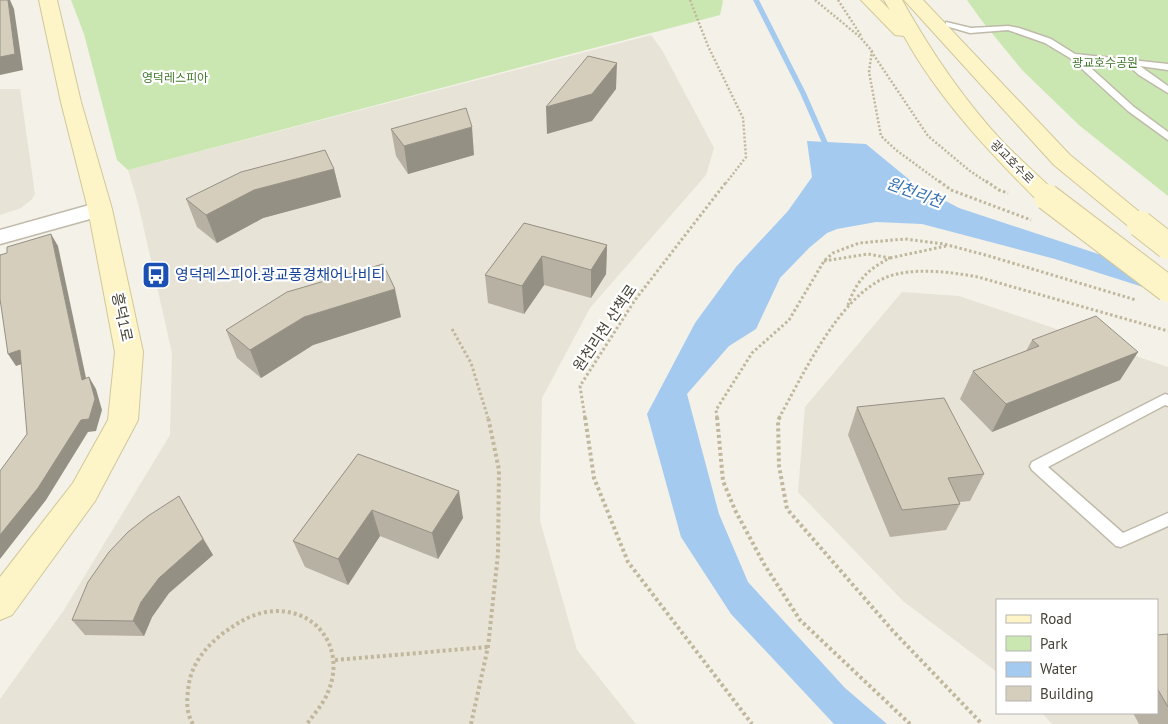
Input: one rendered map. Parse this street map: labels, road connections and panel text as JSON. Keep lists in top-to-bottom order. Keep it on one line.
{"streets":{"main road":["광교호수로","흥덕1로"],"path":["원천리천 산책로"]},"water":["원천리천"],"parks":["광교호수공원","영덕레스피아"],"places":{"bus stop":["영덕레스피아.광교풍경채어나비티"]},"legend":["Road","Park","Water","Building"]}
